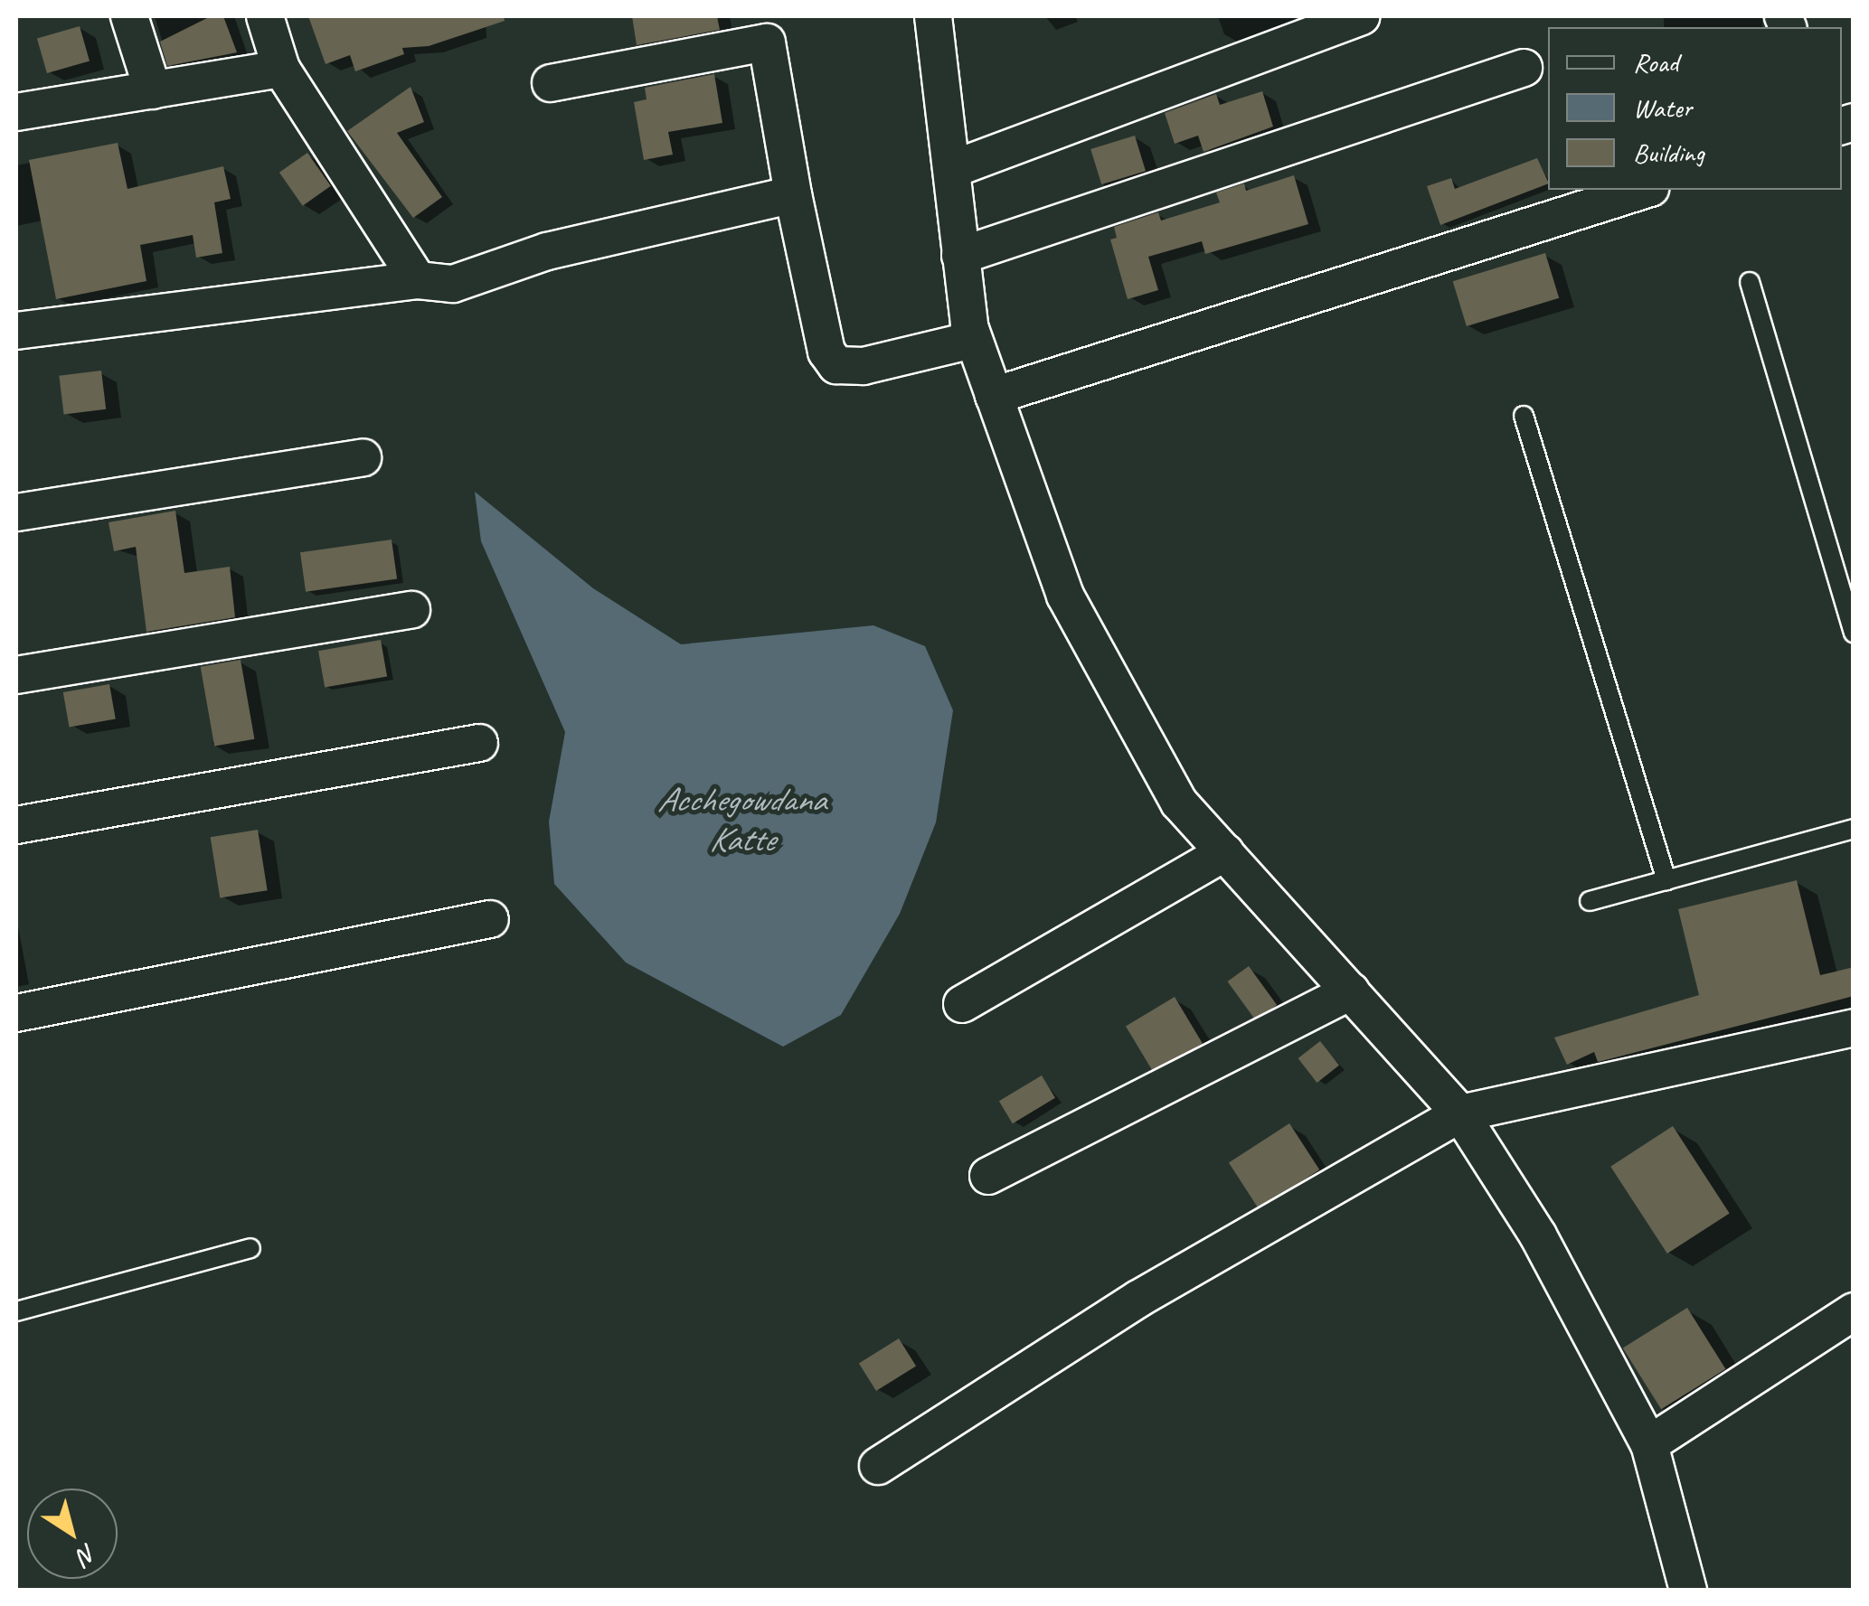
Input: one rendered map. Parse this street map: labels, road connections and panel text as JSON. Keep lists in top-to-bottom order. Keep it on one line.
{"water":["Acchegowdana Katte"],"legend":["Road","Water","Building"],"north":"bottom right"}
